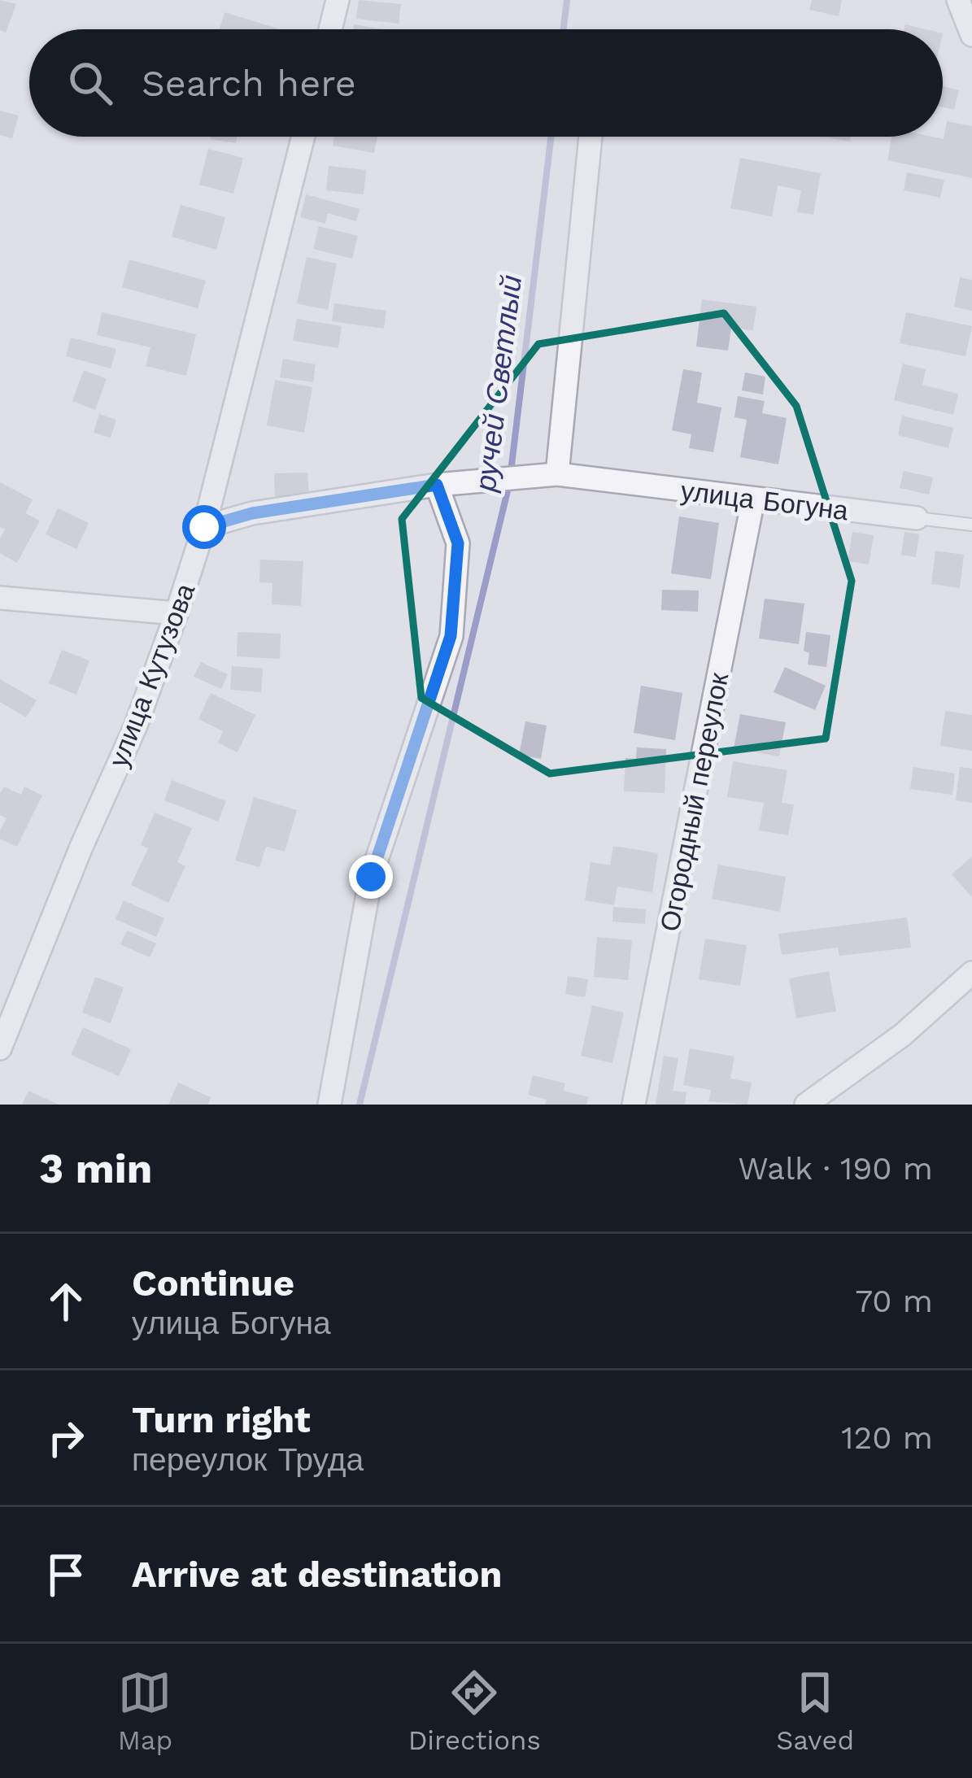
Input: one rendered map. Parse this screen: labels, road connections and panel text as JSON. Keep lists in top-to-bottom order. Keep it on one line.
{"streets":{"street":["улица Богуна","улица Кутузова","Огородный переулок"]},"crossings":[["улица Богуна","улица Кутузова"],["улица Богуна","Огородный переулок"]],"water":["ручей Светлый"],"page":{"search":"Search here","heading":["3 min","Walk · 190 m"],"list":[["Continue","улица Богуна","70 m"],["Turn right","переулок Труда","120 m"],"Arrive at destination"],"nav":["Map","Directions","Saved"]}}
